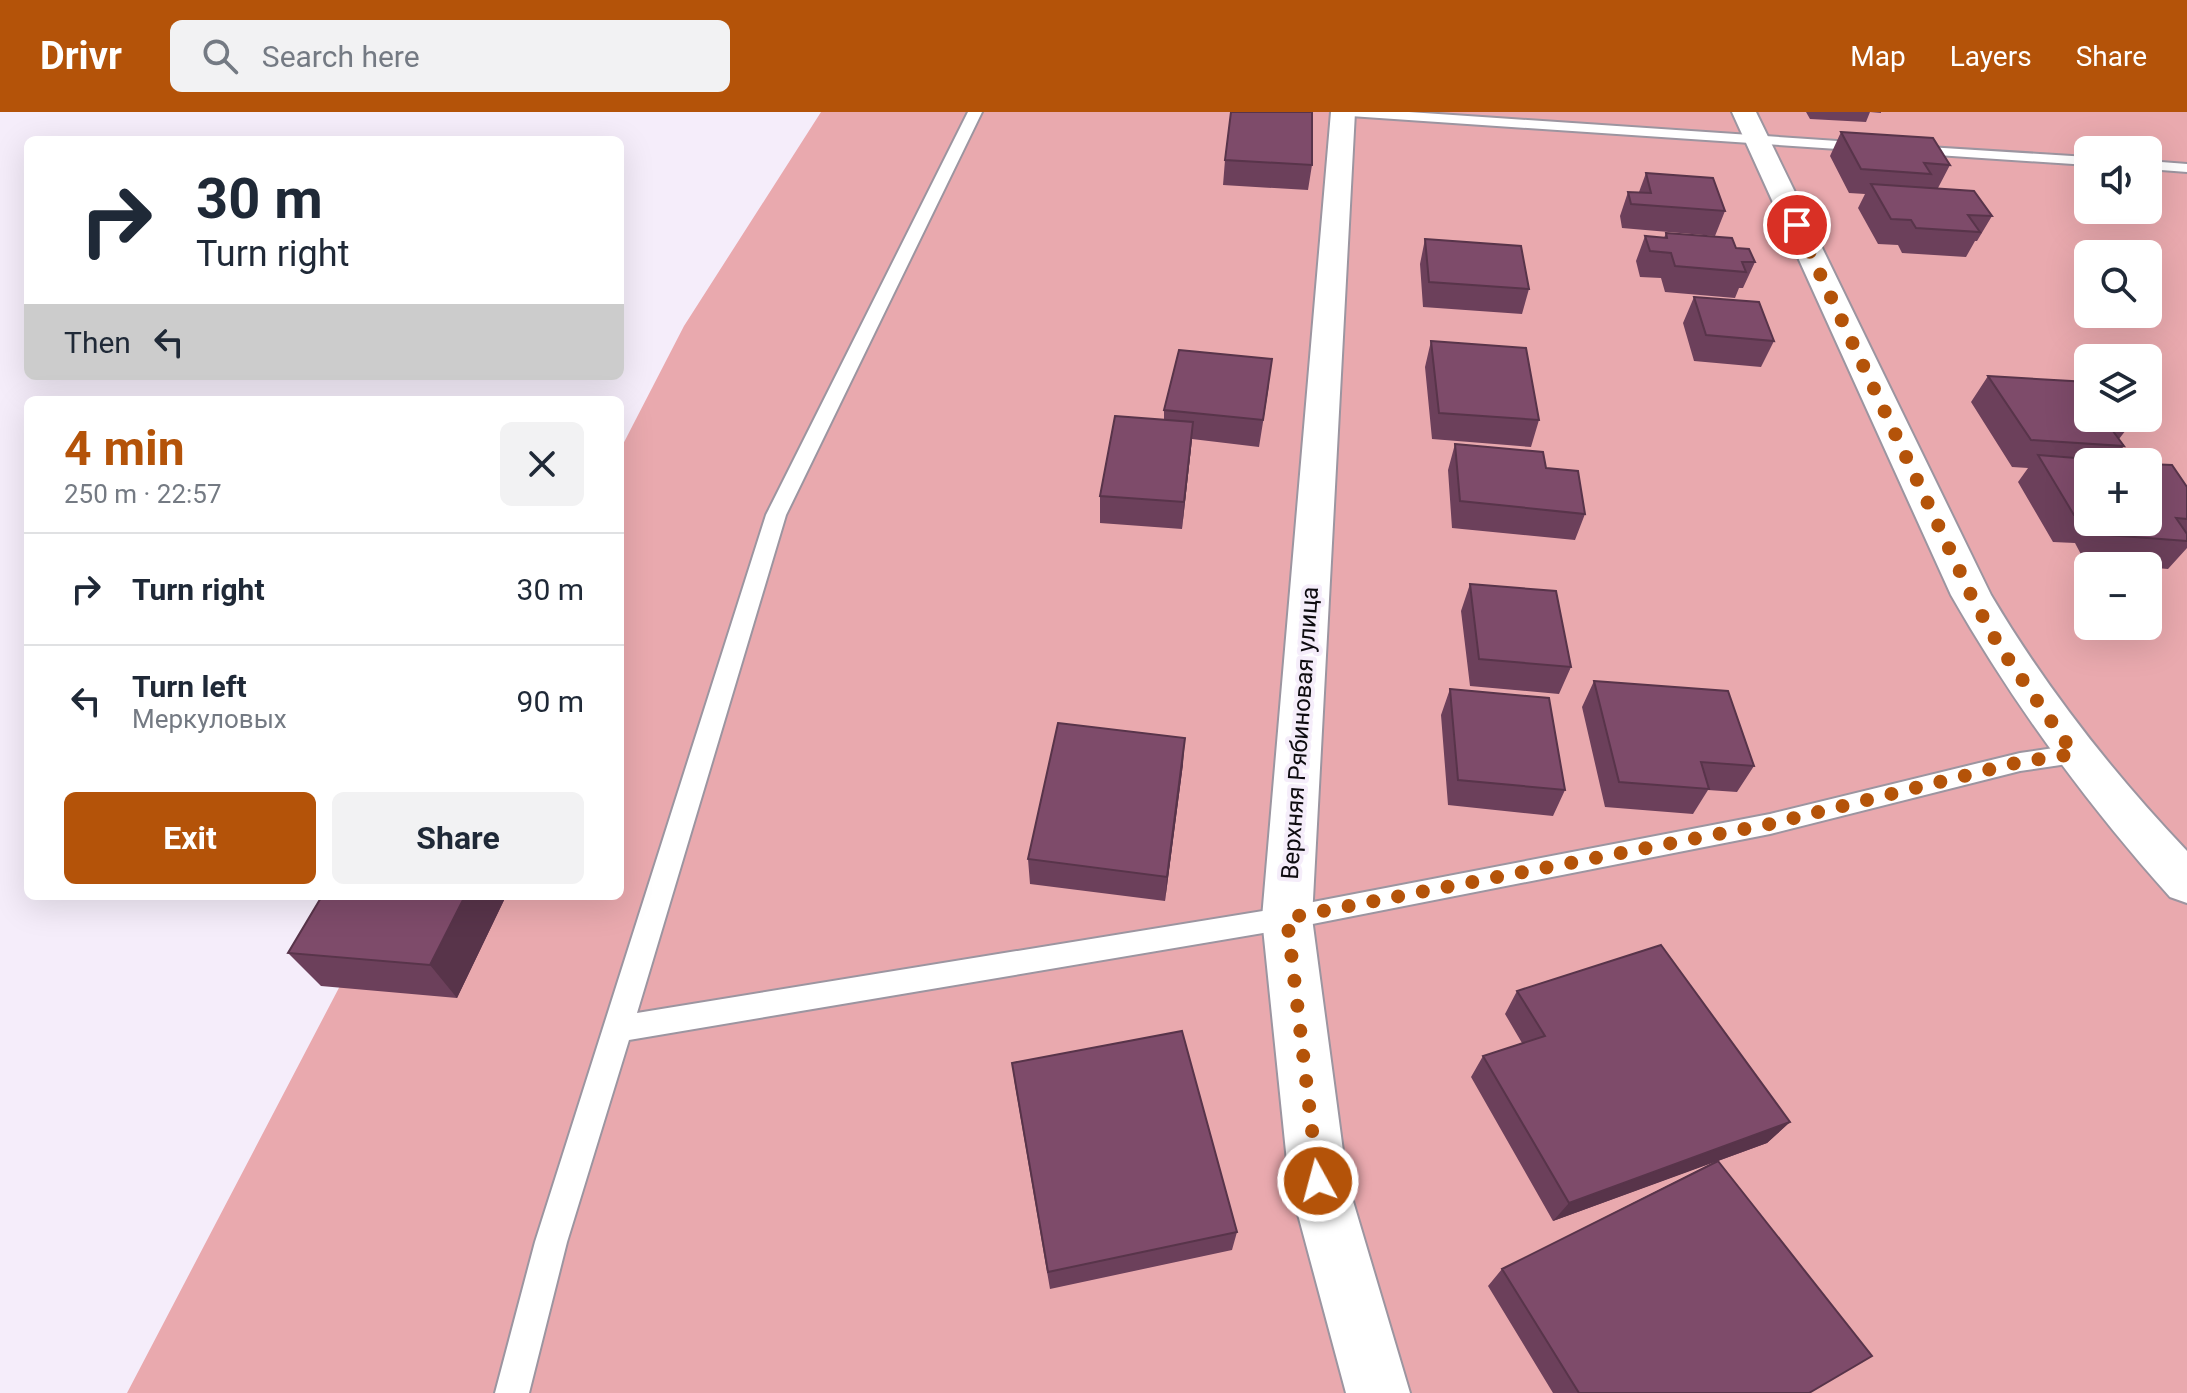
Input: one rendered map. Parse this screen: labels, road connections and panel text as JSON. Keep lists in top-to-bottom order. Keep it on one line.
{"streets":{"street":["Верхняя Рябиновая улица"]},"page":{"header":"Drivr","search":"Search here","nav":["Map","Layers","Share"],"map_buttons":["+","−"],"turn":["30 m","Turn right"],"then":"Then","heading":["4 min","250 m · 22:57"],"list":[{"name":"Turn right","value":"30 m"},{"name":"Turn left","note":"Меркуловых","value":"90 m"}],"buttons":["Exit","Share"]}}
